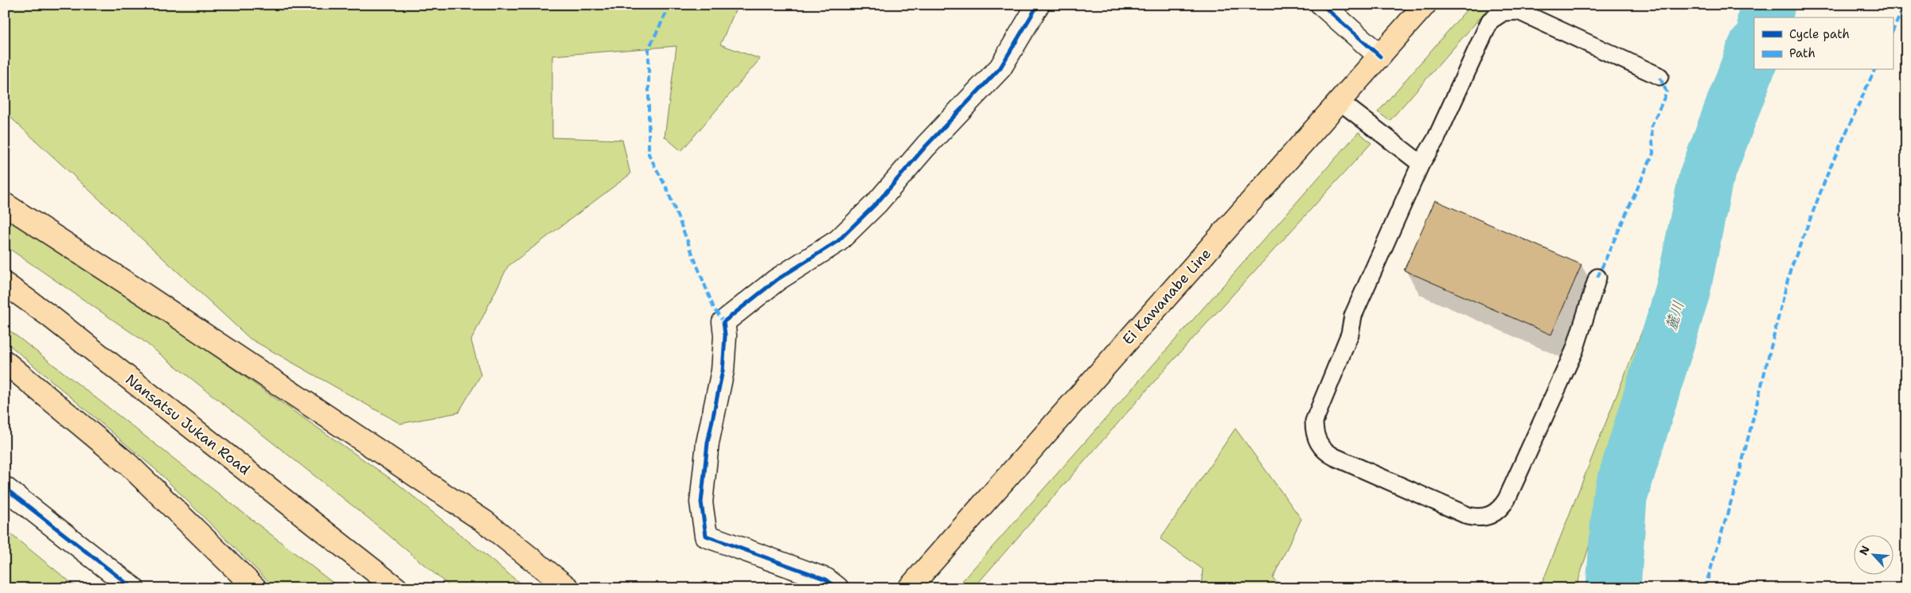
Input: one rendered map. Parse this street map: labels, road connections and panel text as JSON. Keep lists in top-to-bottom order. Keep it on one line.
{"streets":{"main road":["Ei Kawanabe Line","Nansatsu Jukan Road"]},"water":["麓川"],"legend":["Cycle path","Path"],"north":"top left"}
